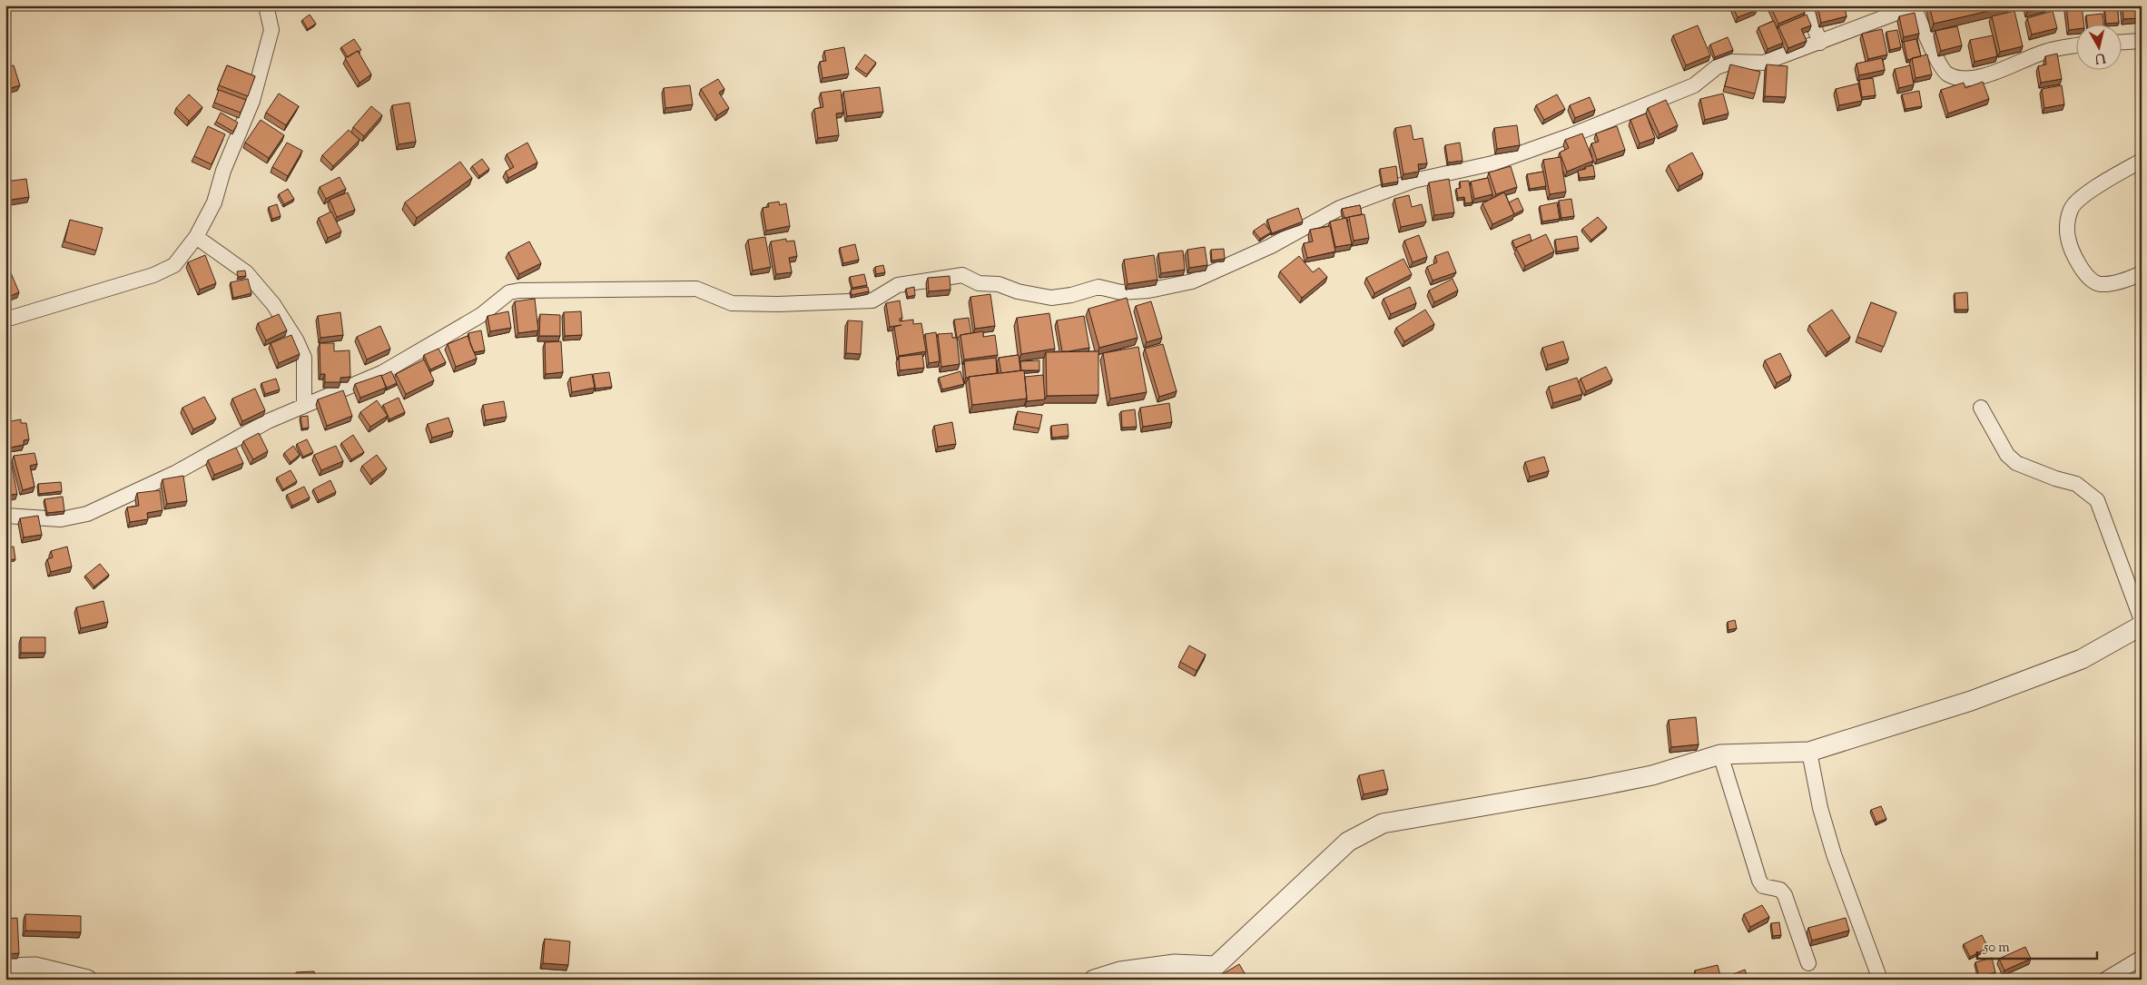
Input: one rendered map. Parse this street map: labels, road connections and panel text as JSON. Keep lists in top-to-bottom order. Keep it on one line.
{"scale_bar":"50 m","north":"bottom"}
